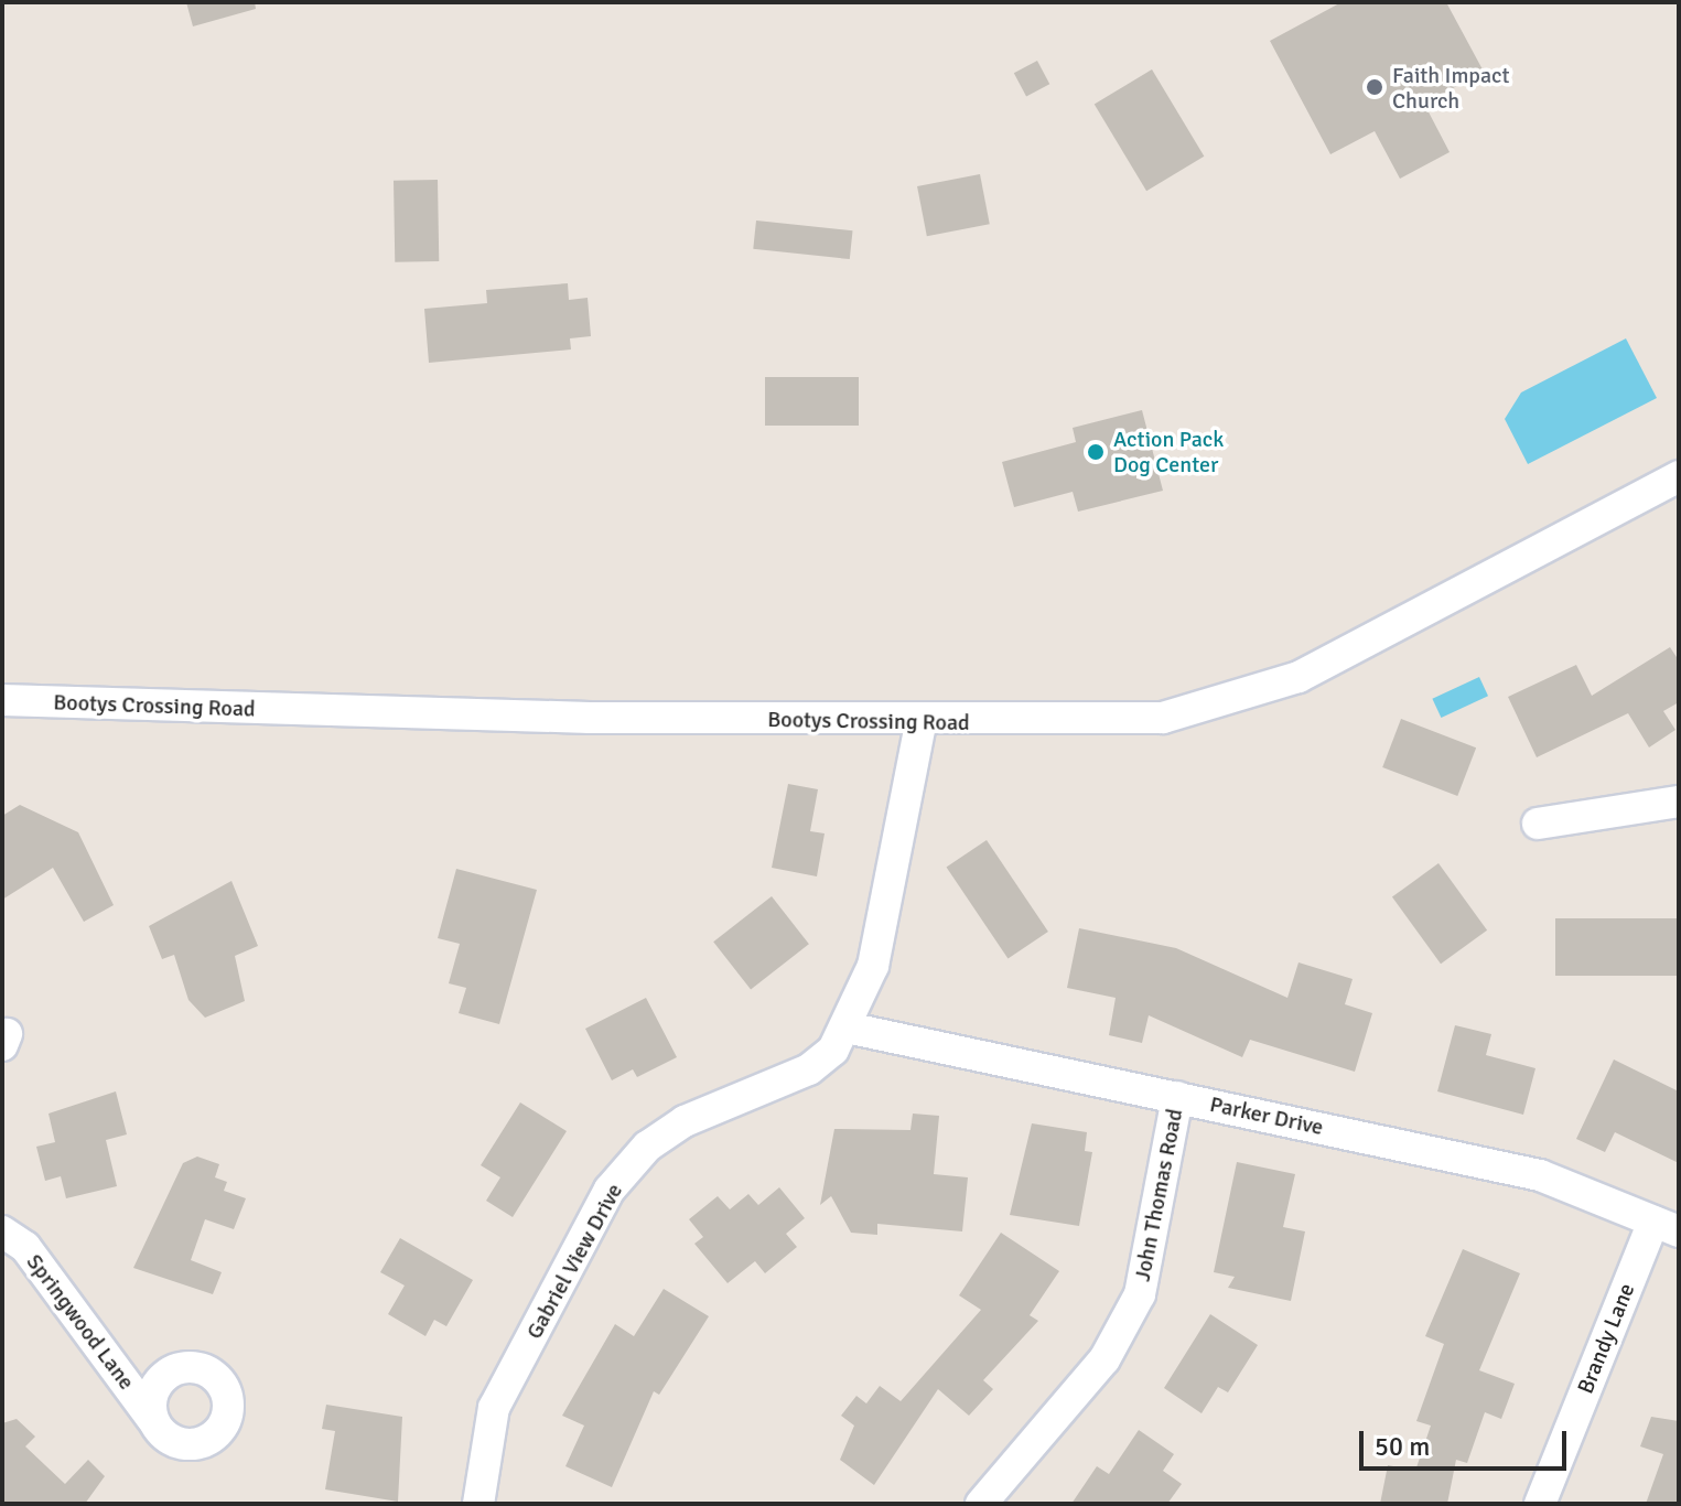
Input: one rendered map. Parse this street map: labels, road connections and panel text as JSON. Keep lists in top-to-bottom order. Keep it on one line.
{"streets":{"street":["Bootys Crossing Road","Parker Drive","John Thomas Road","Gabriel View Drive","Springwood Lane","Brandy Lane"]},"crossings":[["Bootys Crossing Road","Gabriel View Drive"],["Parker Drive","John Thomas Road"],["Parker Drive","Gabriel View Drive"],["Parker Drive","Brandy Lane"]],"places":["Faith Impact Church","Action Pack Dog Center"],"scale_bar":"50 m"}
